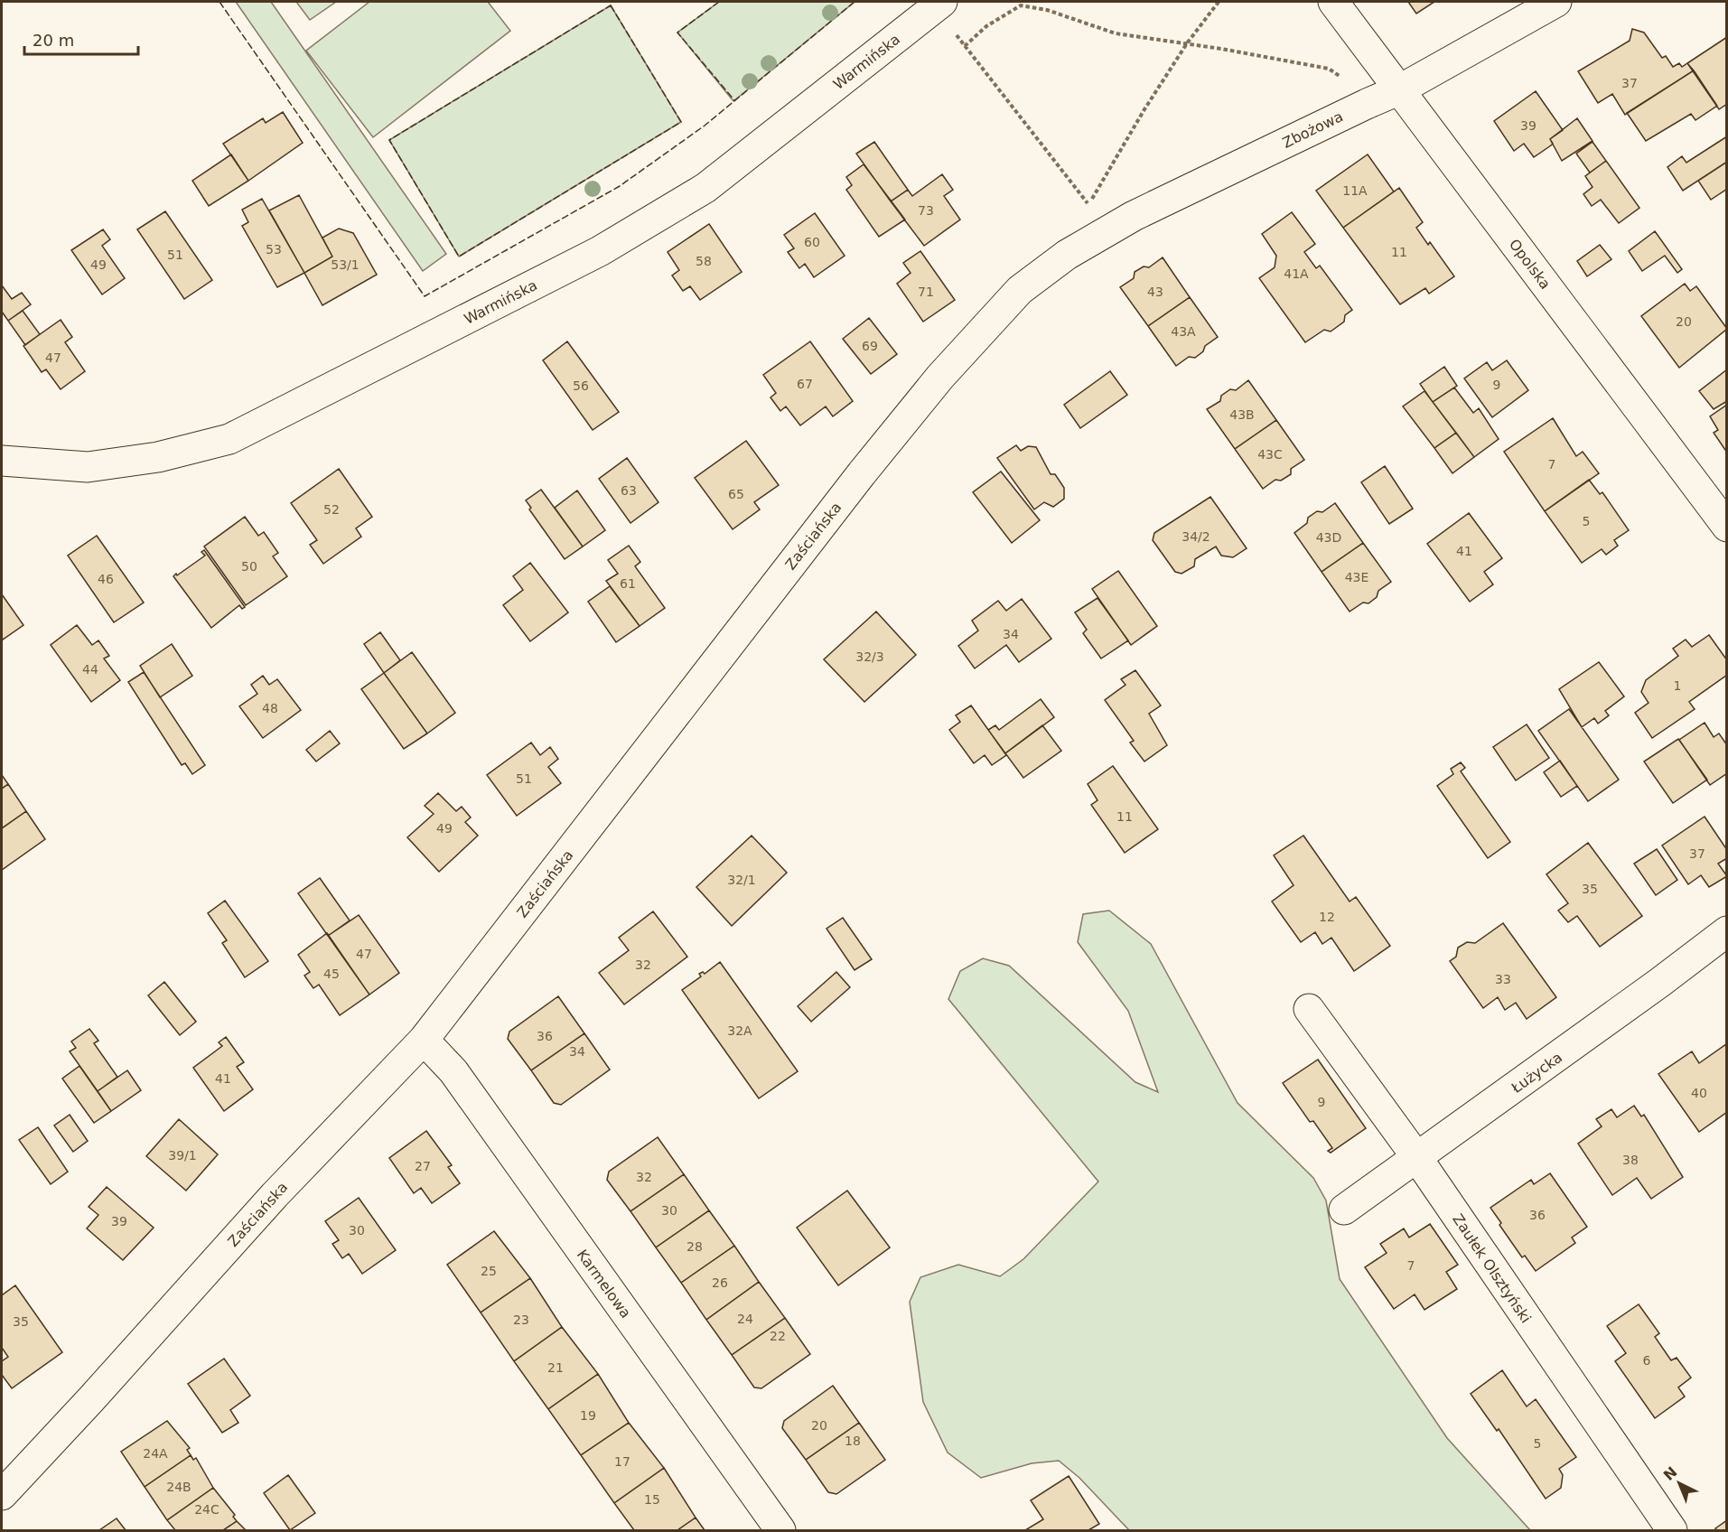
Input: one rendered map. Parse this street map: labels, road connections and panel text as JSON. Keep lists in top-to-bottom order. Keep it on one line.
{"streets":{"street":["Warmińska","Zbożowa","Opolska","Zaściańska","Łużycka","Zaułek Olsztyński","Karmelowa"]},"crossings":[["Zbożowa","Opolska"],["Zbożowa","Zaściańska"],["Zaściańska","Karmelowa"],["Łużycka","Zaułek Olsztyński"]],"house_numbers":["37","39","11A","73","60","53","11","51","58","49","53/1","41A","71","43","20","43A","69","47","67","9","56","43B","43C","7","63","65","52","5","34/2","43D","41","50","43E","46","61","34","32/3","44","1","48","51","11","49","37","32/1","35","12","47","32","45","33","32A","36","34","41","40","9","39/1","38","27","32","30","36","39","30","28","7","25","26","24","23","35","22","6","21","19","20","18","5","24A","17","24B","15","24C"],"scale_bar":"20 m","north":"top left"}
